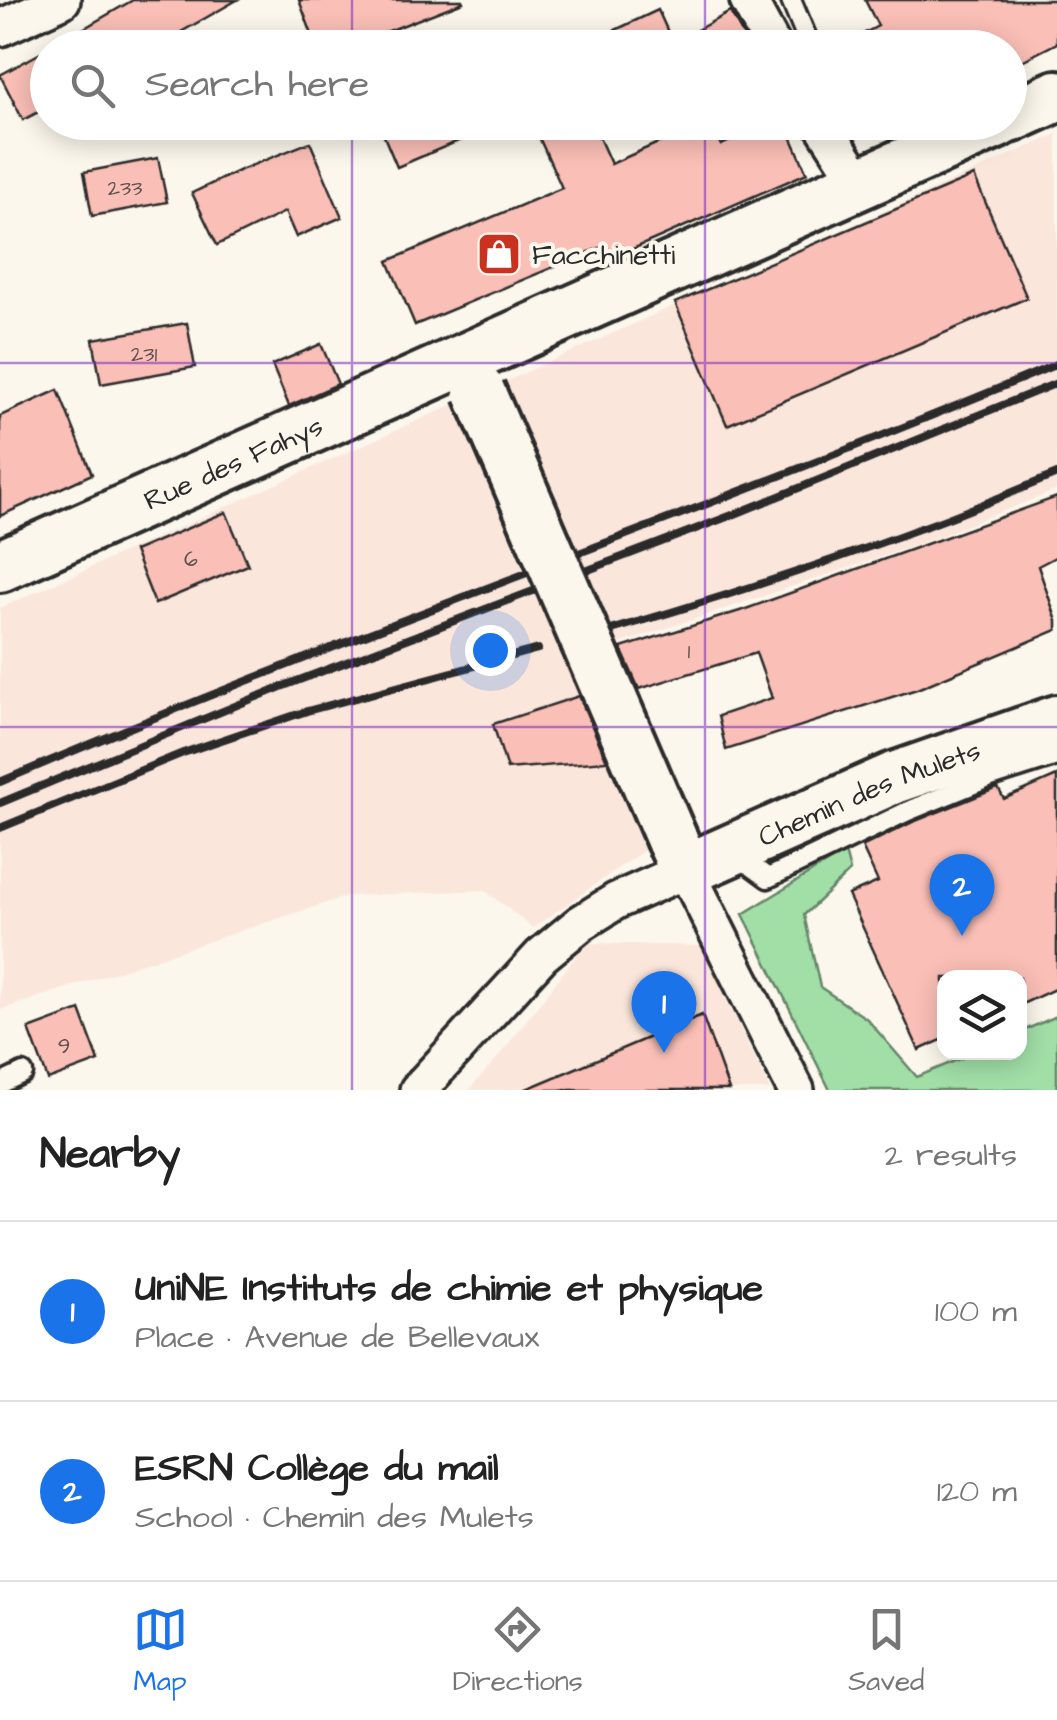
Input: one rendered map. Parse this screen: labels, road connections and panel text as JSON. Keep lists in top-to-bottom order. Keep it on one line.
{"streets":{"main road":["Rue des Fahys","Chemin des Mulets"]},"places":{"shop":["Facchinetti"]},"house_numbers":["233","231","6","1","9"],"page":{"search":"Search here","pins":["2","1"],"heading":["Nearby","2 results"],"list":[{"mark":"1","name":"UniNE Instituts de chimie et physique","note":"Place · Avenue de Bellevaux","value":"100 m"},{"mark":"2","name":"ESRN Collège du mail","note":"School · Chemin des Mulets","value":"120 m"}],"nav":["Map","Directions","Saved"]}}
